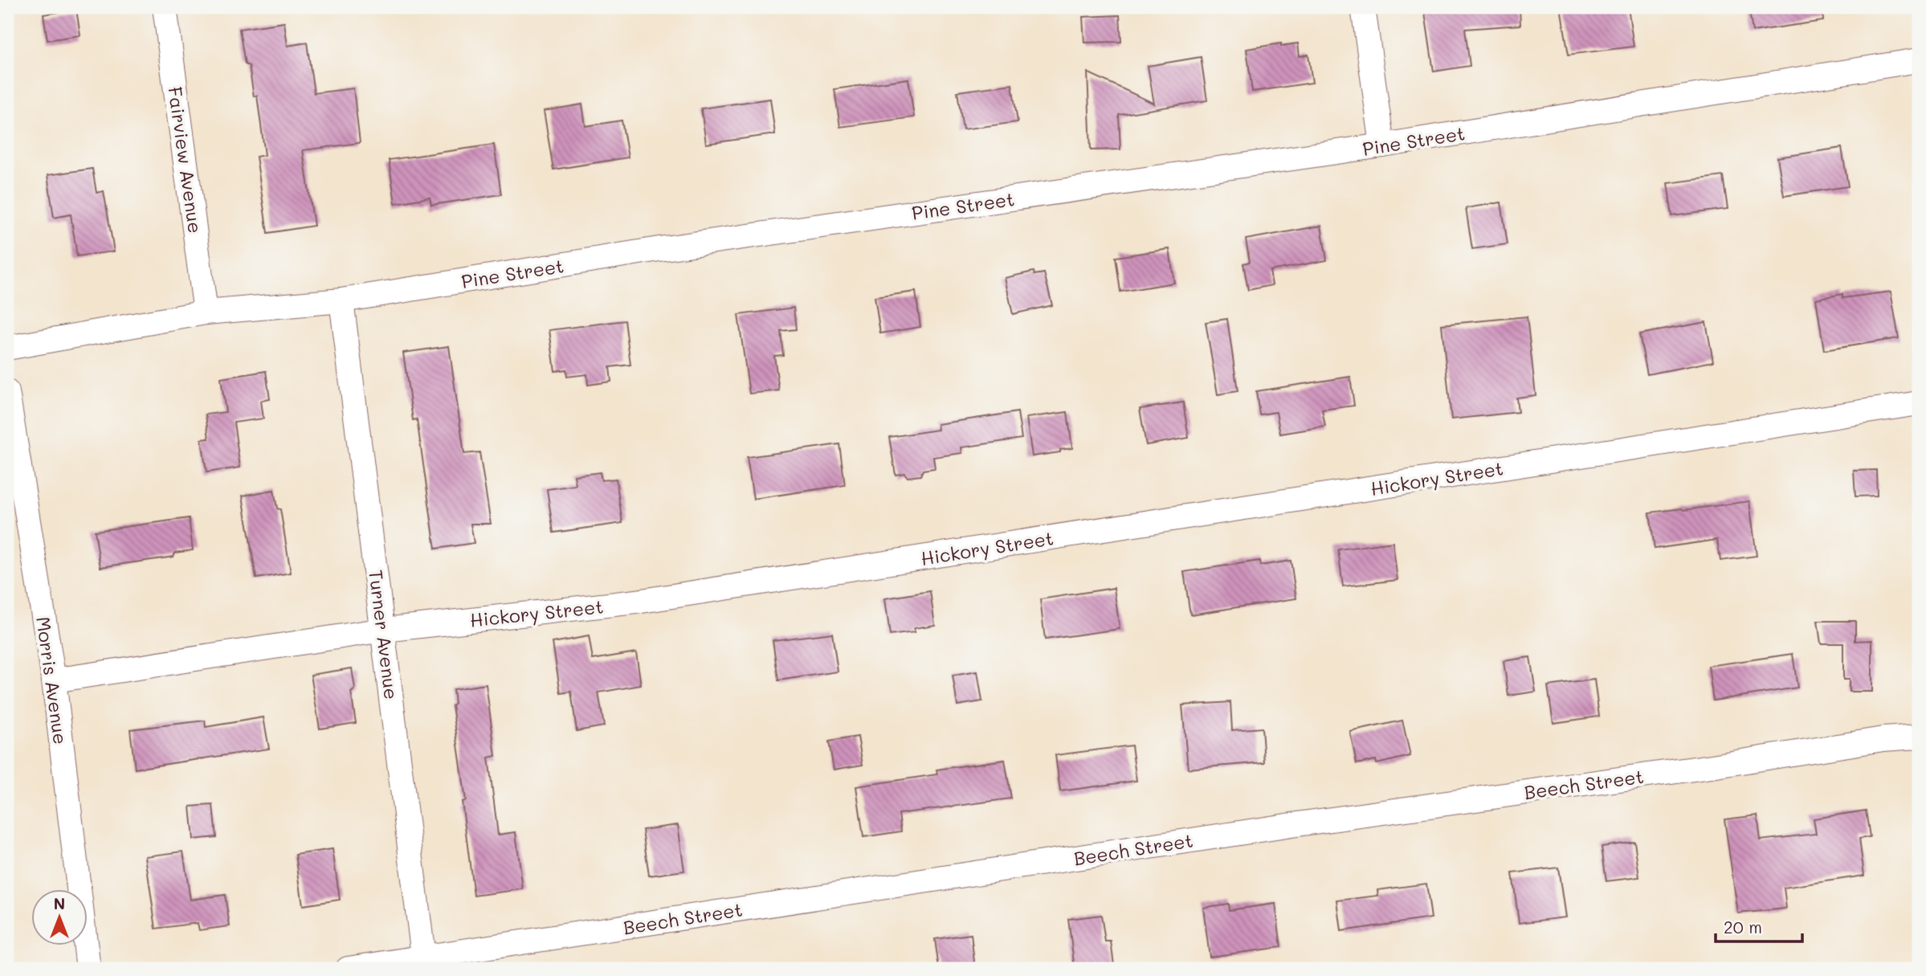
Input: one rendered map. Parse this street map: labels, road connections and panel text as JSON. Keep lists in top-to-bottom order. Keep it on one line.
{"streets":{"street":["Pine Street","Fairview Avenue","Hickory Street","Turner Avenue","Morris Avenue","Beech Street"]},"crossings":[["Pine Street","Fairview Avenue"],["Pine Street","Turner Avenue"],["Hickory Street","Turner Avenue"],["Hickory Street","Morris Avenue"],["Turner Avenue","Beech Street"]],"scale_bar":"20 m","north":"top"}
